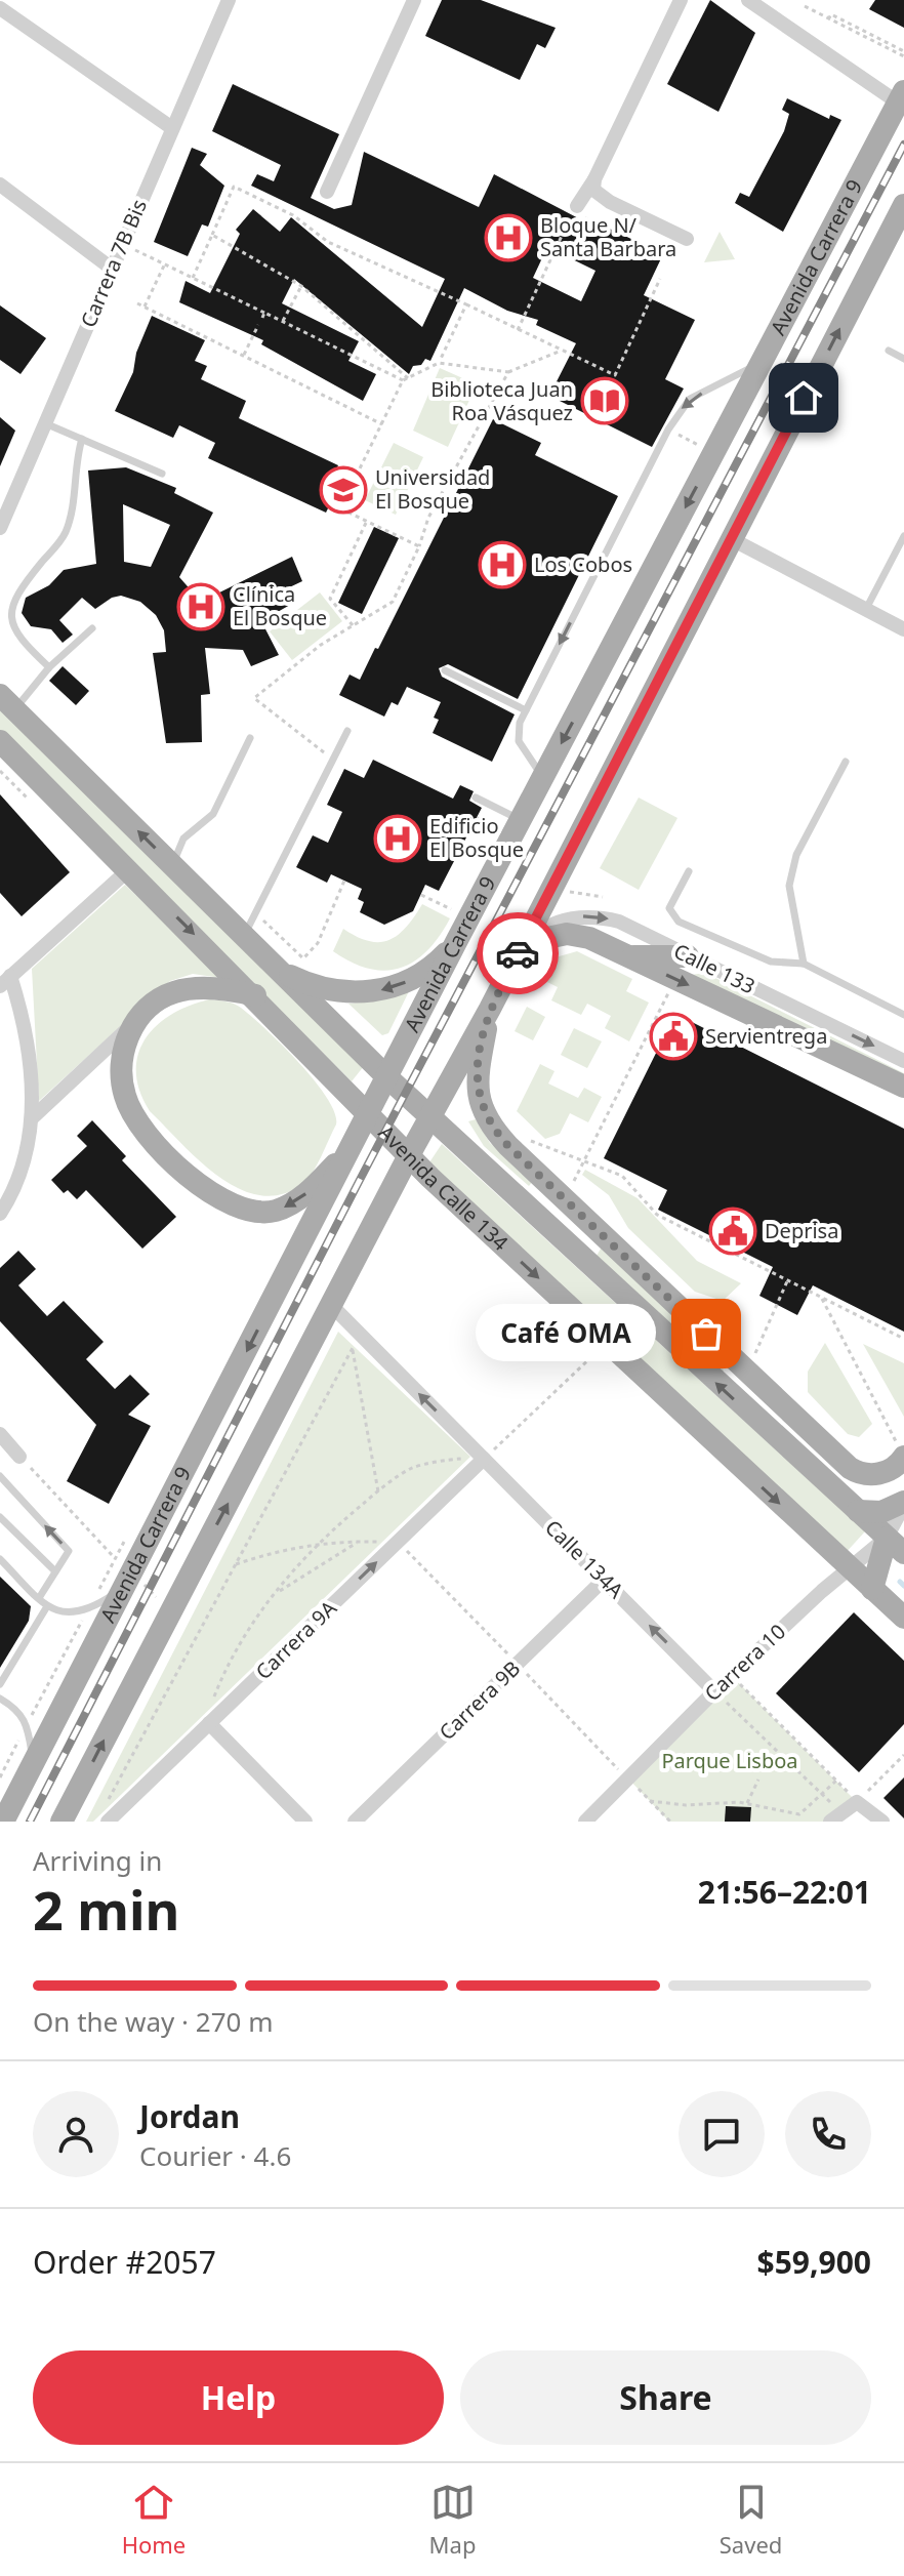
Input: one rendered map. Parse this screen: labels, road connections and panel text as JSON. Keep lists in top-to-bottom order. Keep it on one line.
{"streets":{"main road":["Avenida Carrera 9","Avenida Calle 134"],"street":["Carrera 7B Bis","Calle 133","Calle 134A","Carrera 9A","Carrera 10","Carrera 9B"]},"crossings":[["Avenida Carrera 9","Avenida Calle 134"],["Avenida Calle 134","Carrera 10"],["Calle 134A","Carrera 9A"],["Calle 134A","Carrera 10"],["Calle 134A","Carrera 9B"]],"one_way":["Calle 133","Calle 134A","Carrera 9A"],"parks":["Parque Lisboa"],"places":{"hospital":["Bloque N/ Santa Barbara","Los Cobos","Clínica El Bosque","Edificio El Bosque"],"library":["Biblioteca Juan Roa Vásquez"],"school or university":["Universidad El Bosque"],"public building":["Servientrega","Deprisa"],"other":["Café OMA"]},"page":{"bubble":"Café OMA","heading":["2 min","Arriving in","21:56–22:01"],"panel":["Jordan","Courier · 4.6","Order #2057","$59,900"],"bar":"On the way · 270 m","buttons":["Help","Share"],"tabs":["Home","Map","Saved"]}}
